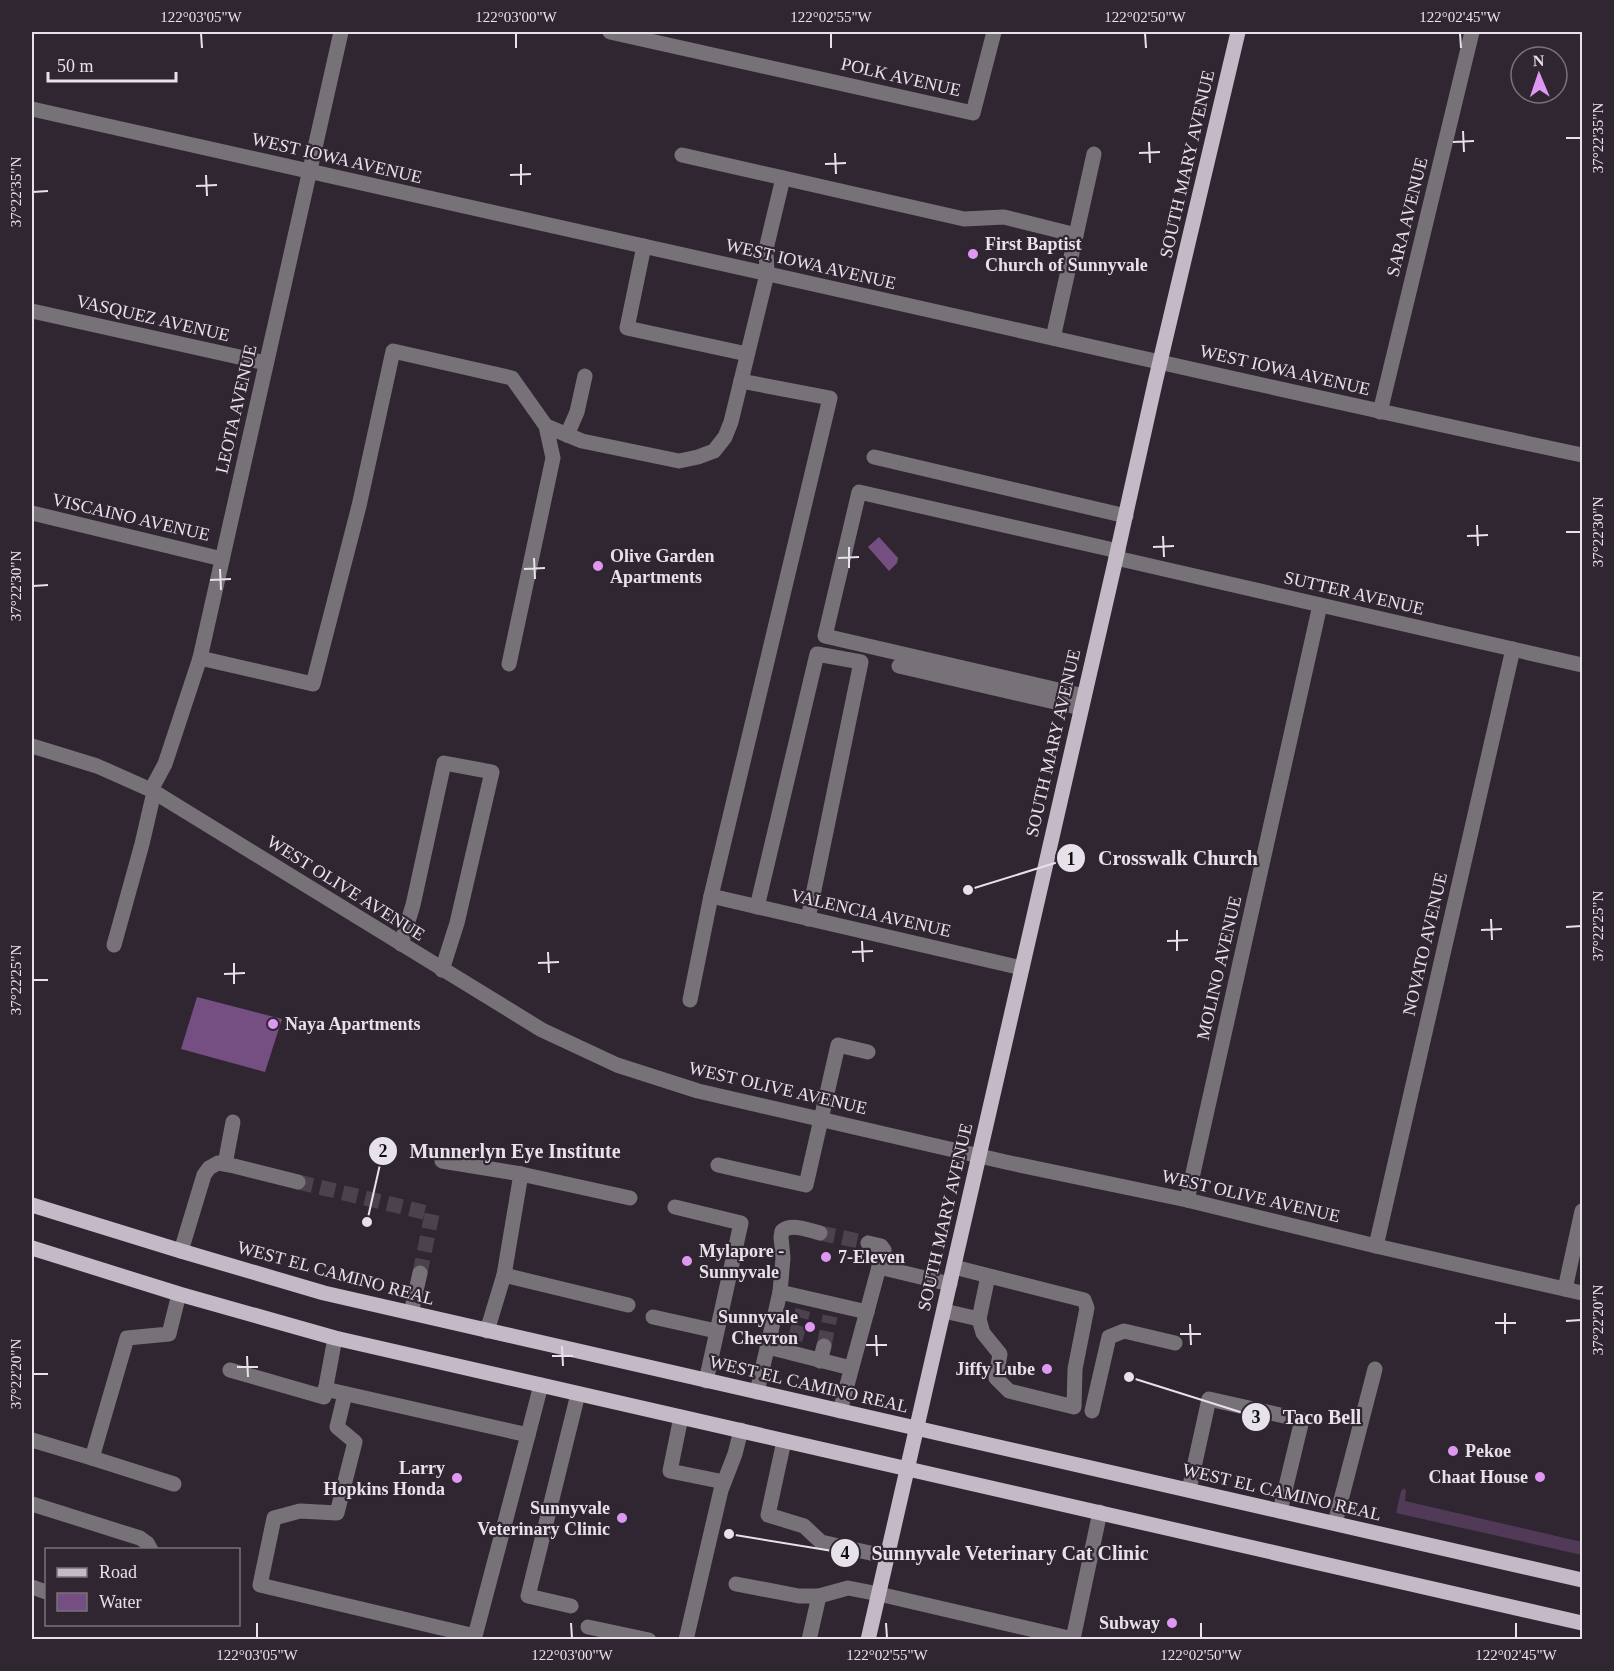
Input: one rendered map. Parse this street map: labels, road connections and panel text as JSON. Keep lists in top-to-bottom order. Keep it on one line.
{"streets":{"main road":["SOUTH MARY AVENUE","WEST EL CAMINO REAL"],"street":["POLK AVENUE","WEST IOWA AVENUE","SARA AVENUE","VASQUEZ AVENUE","LEOTA AVENUE","VISCAINO AVENUE","SUTTER AVENUE","WEST OLIVE AVENUE","VALENCIA AVENUE","NOVATO AVENUE","MOLINO AVENUE"]},"crossings":[["WEST IOWA AVENUE","SOUTH MARY AVENUE"],["WEST IOWA AVENUE","SARA AVENUE"],["WEST IOWA AVENUE","LEOTA AVENUE"],["SOUTH MARY AVENUE","SUTTER AVENUE"],["SOUTH MARY AVENUE","WEST OLIVE AVENUE"],["SOUTH MARY AVENUE","VALENCIA AVENUE"],["SOUTH MARY AVENUE","WEST EL CAMINO REAL"],["VASQUEZ AVENUE","LEOTA AVENUE"],["LEOTA AVENUE","VISCAINO AVENUE"],["LEOTA AVENUE","WEST OLIVE AVENUE"],["SUTTER AVENUE","NOVATO AVENUE"],["SUTTER AVENUE","MOLINO AVENUE"],["WEST OLIVE AVENUE","NOVATO AVENUE"],["WEST OLIVE AVENUE","MOLINO AVENUE"]],"places":["First Baptist Church of Sunnyvale","Olive Garden Apartments","Crosswalk Church","Naya Apartments","Munnerlyn Eye Institute","7-Eleven","Mylapore - Sunnyvale","Sunnyvale Chevron","Jiffy Lube","Taco Bell","Pekoe","Chaat House","Larry Hopkins Honda","Sunnyvale Veterinary Clinic","Sunnyvale Veterinary Cat Clinic","Subway"],"legend":["Road","Water"],"scale_bar":"50 m","north":"top","coordinates":["122°03'05\"W","122°03'00\"W","122°02'55\"W","122°02'50\"W","122°02'45\"W","37°22'35\"N","37°22'30\"N","37°22'25\"N","37°22'20\"N"]}
